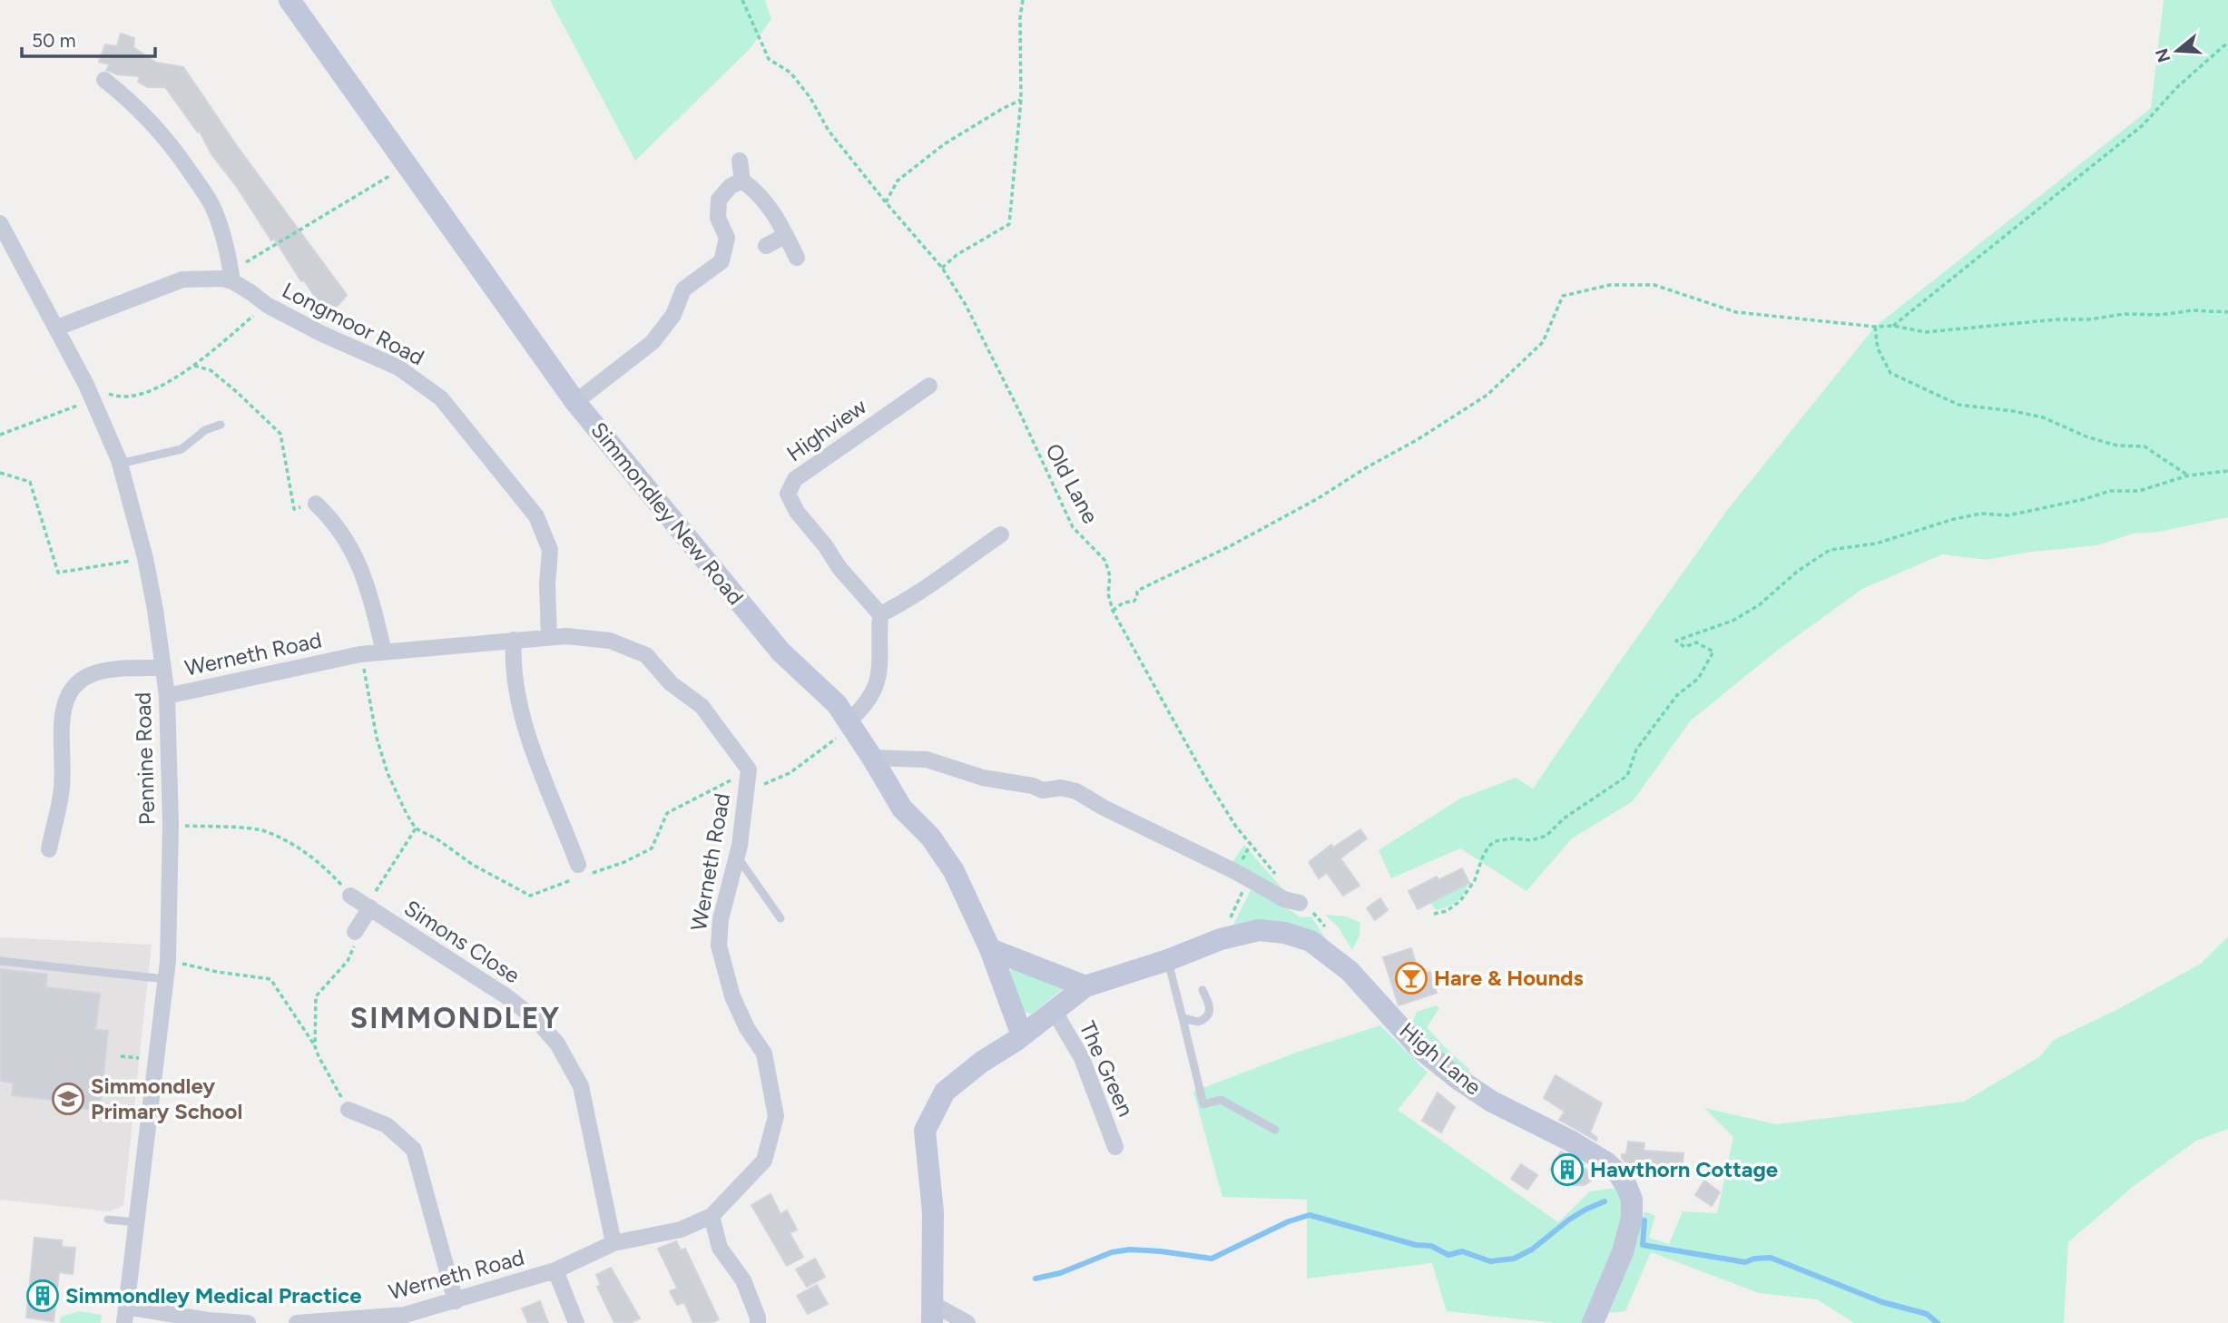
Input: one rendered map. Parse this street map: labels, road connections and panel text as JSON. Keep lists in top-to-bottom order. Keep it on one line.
{"streets":{"street":["Longmoor Road","Highview","Simmondley New Road","Werneth Road","Pennine Road","Simons Close","High Lane","The Green"],"path":["Old Lane"]},"crossings":[["Longmoor Road","Werneth Road"],["Werneth Road","Pennine Road"],["Werneth Road","Simons Close"]],"districts":["SIMMONDLEY"],"places":{"bar":["Hare & Hounds"],"school or university":["Simmondley Primary School"],"building":["Hawthorn Cottage","Simmondley Medical Practice"]},"scale_bar":"50 m","north":"left"}
